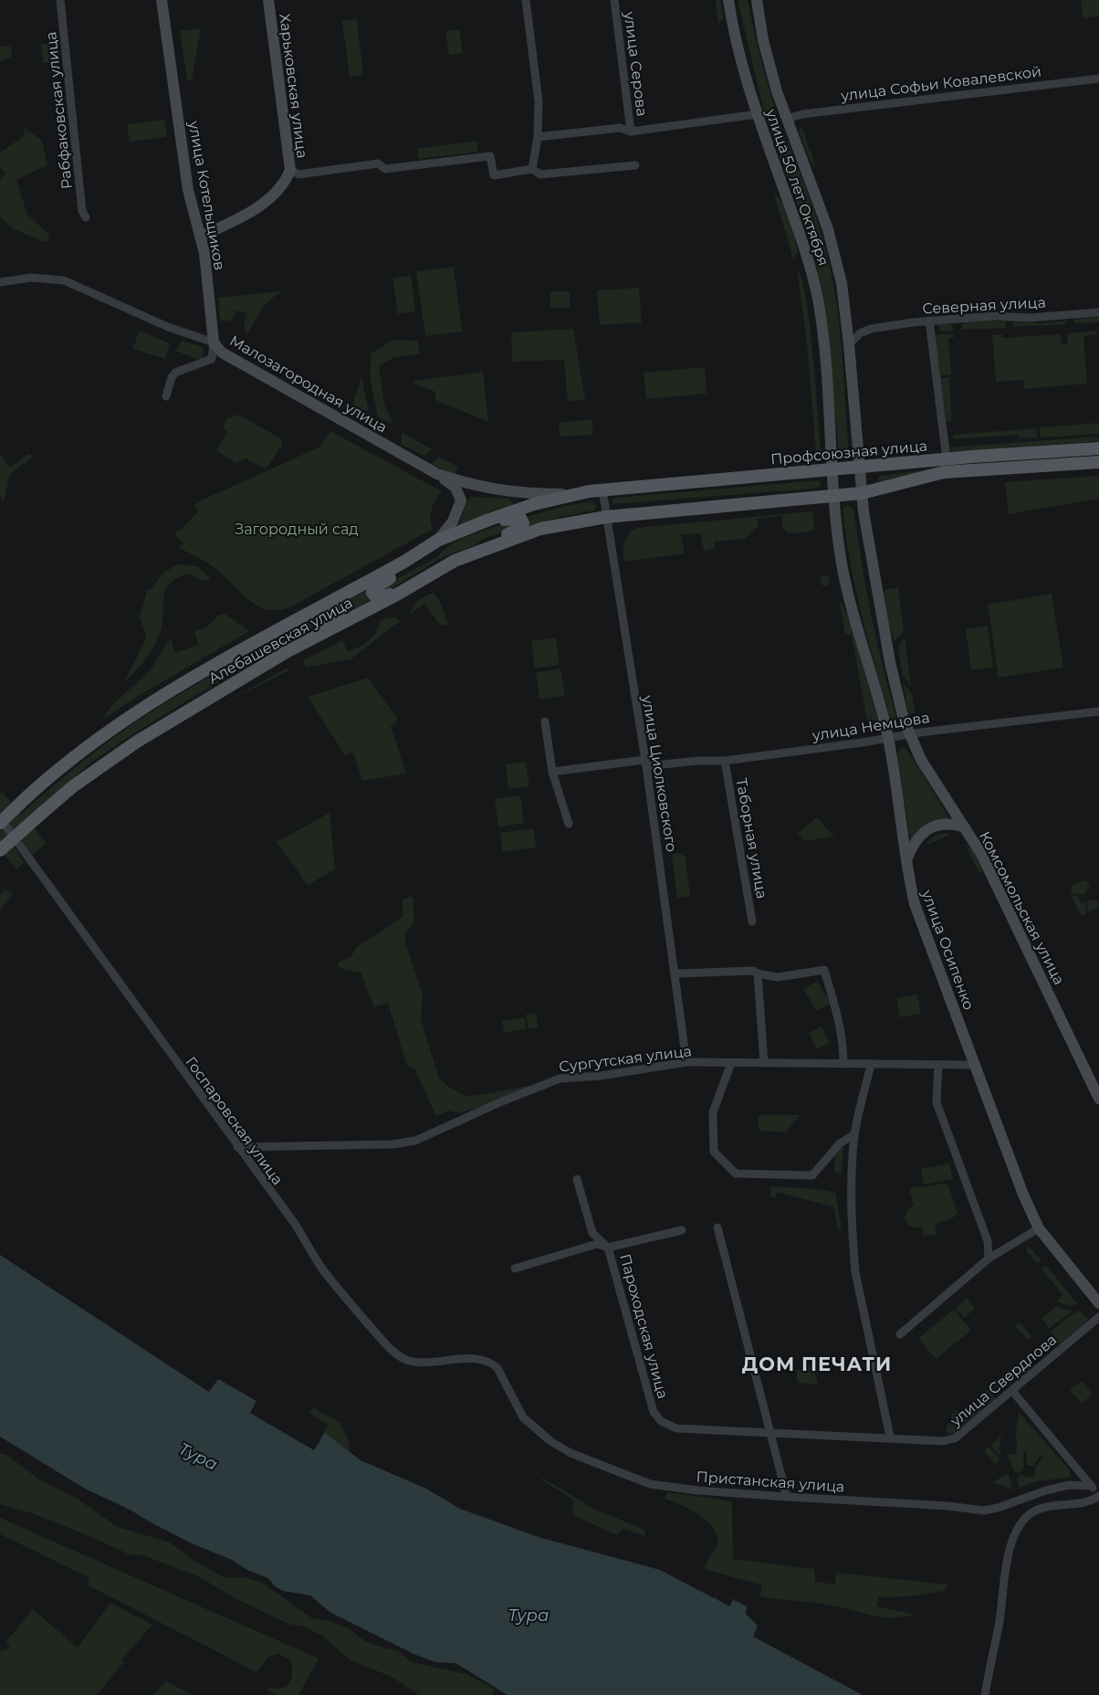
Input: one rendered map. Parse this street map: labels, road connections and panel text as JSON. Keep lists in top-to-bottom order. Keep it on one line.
{"streets":{"main road":["Харьковская улица","улица 50 лет Октября","улица Котельщиков","Малозагородная улица","Профсоюзная улица","Алебашевская улица","Комсомольская улица","улица Осипенко"],"street":["улица Серова","улица Софьи Ковалевской","Рабфаковская улица","Северная улица","улица Немцова","улица Циолковского","Таборная улица","Сургутская улица","Госпаровская улица","Пароходская улица","улица Свердлова","Пристанская улица"]},"crossings":[["улица Софьи Ковалевской","улица 50 лет Октября"],["Харьковская улица","улица Котельщиков"],["улица 50 лет Октября","Северная улица"],["улица 50 лет Октября","Профсоюзная улица"],["улица 50 лет Октября","Комсомольская улица"],["улица 50 лет Октября","улица Осипенко"],["улица Котельщиков","Малозагородная улица"],["Малозагородная улица","Алебашевская улица"],["Профсоюзная улица","Алебашевская улица"],["Профсоюзная улица","улица Циолковского"],["Профсоюзная улица","Комсомольская улица"],["Профсоюзная улица","улица Осипенко"],["Алебашевская улица","улица Циолковского"],["улица Немцова","улица Циолковского"],["улица Немцова","Таборная улица"],["улица Немцова","Комсомольская улица"],["улица Немцова","улица Осипенко"],["улица Циолковского","Сургутская улица"],["улица Осипенко","Сургутская улица"],["Сургутская улица","Госпаровская улица"],["Госпаровская улица","Пристанская улица"],["Пароходская улица","улица Свердлова"]],"districts":["ДОМ ПЕЧАТИ"],"water":["Тура"],"parks":["Загородный сад"]}
